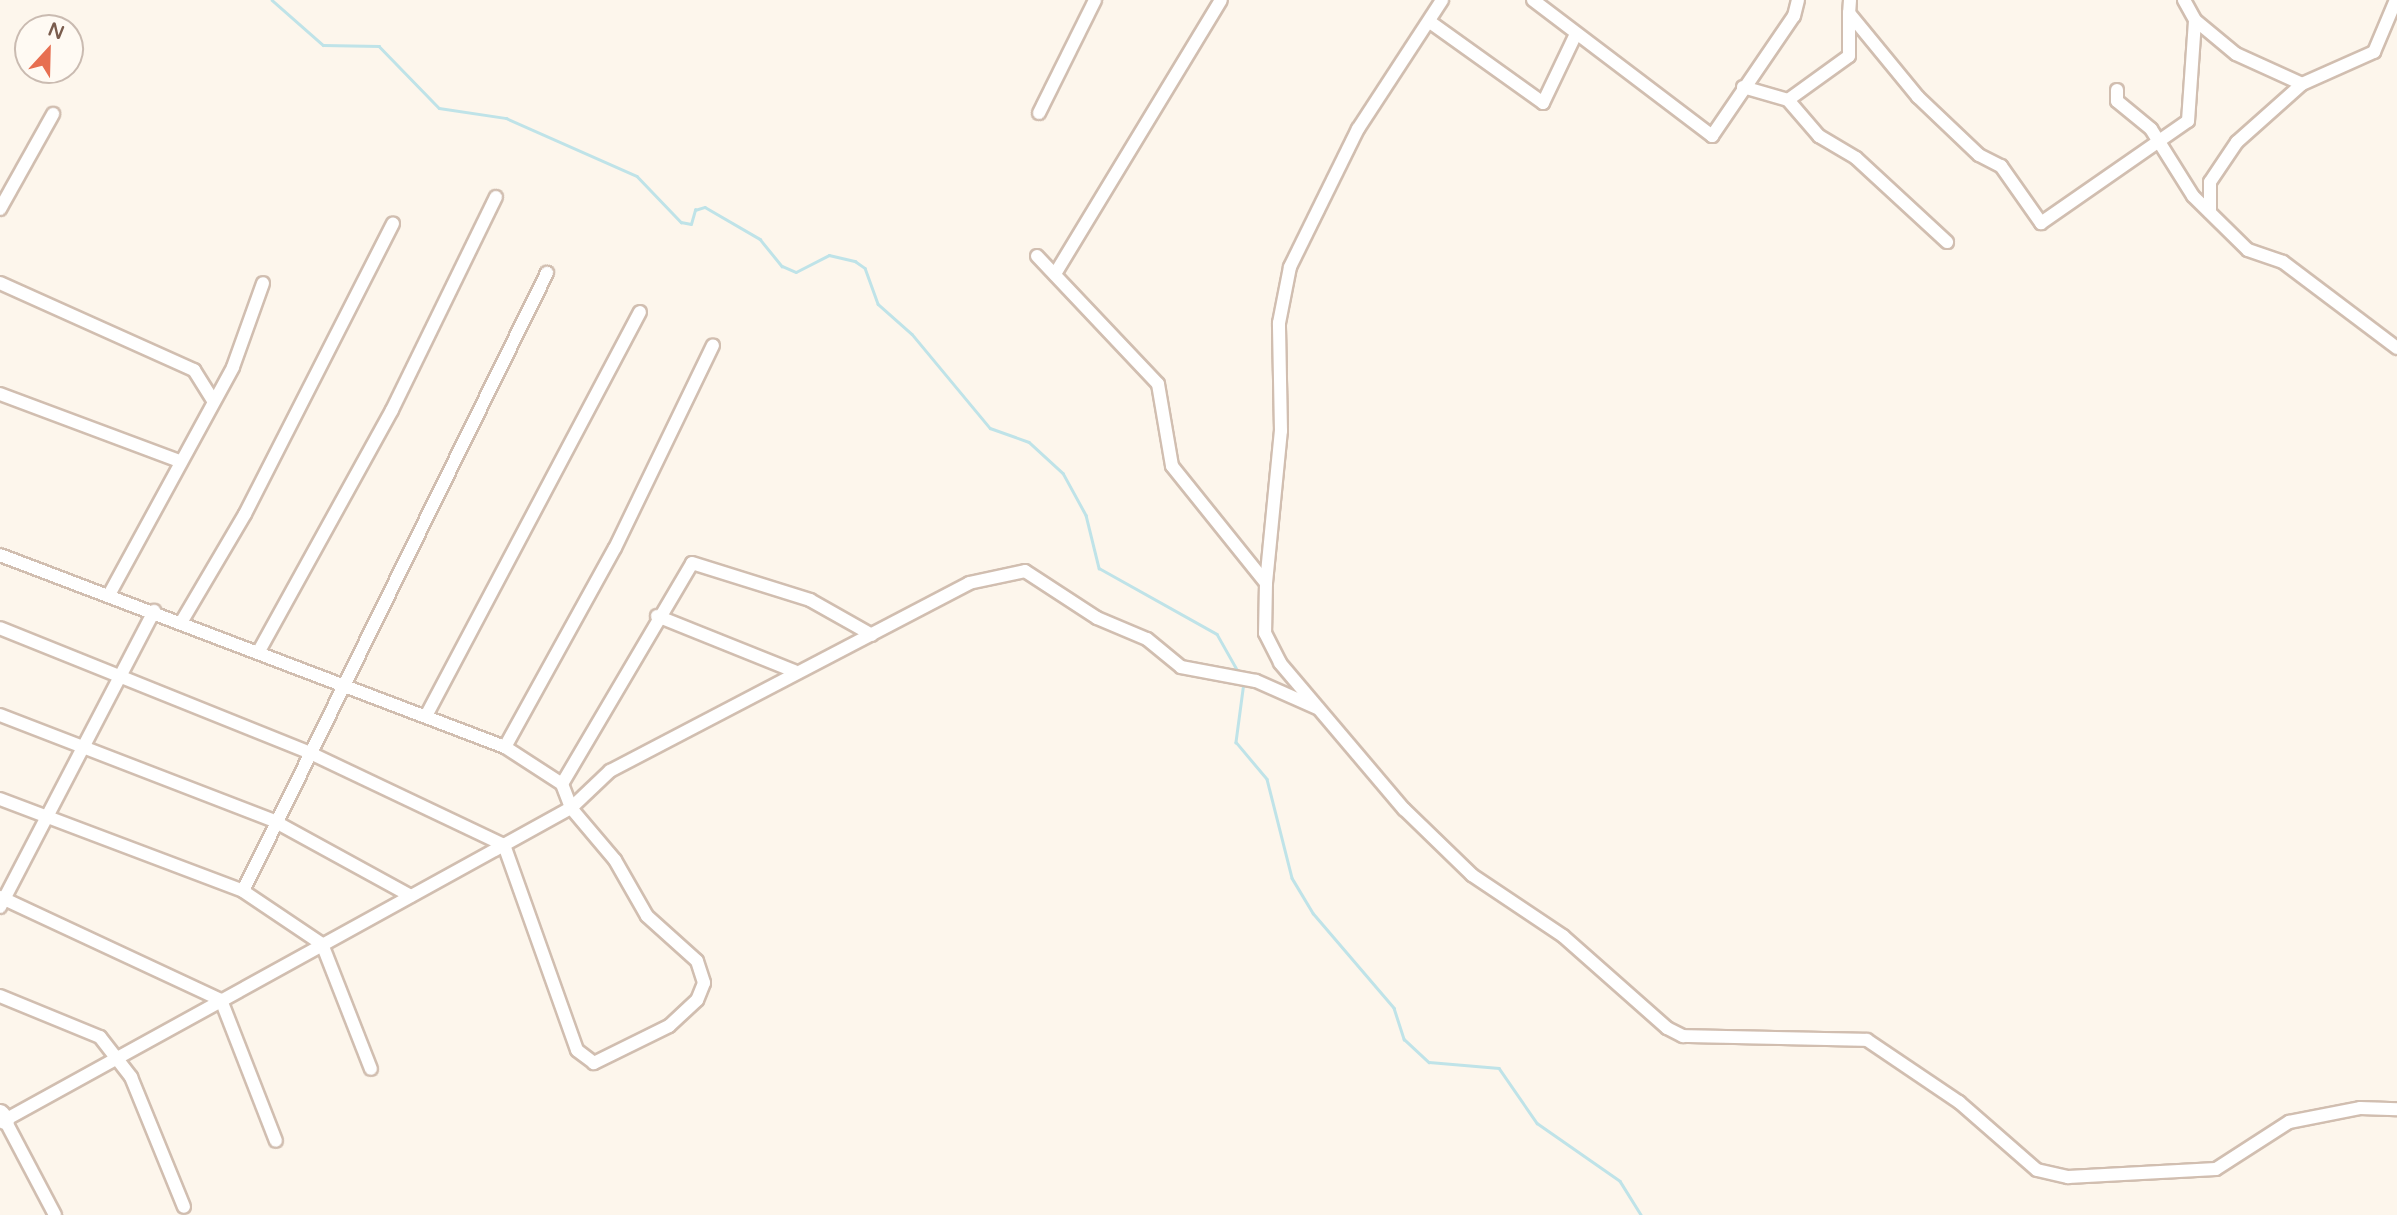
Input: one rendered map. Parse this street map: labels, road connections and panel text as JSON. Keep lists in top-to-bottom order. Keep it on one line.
{"north":"top"}
